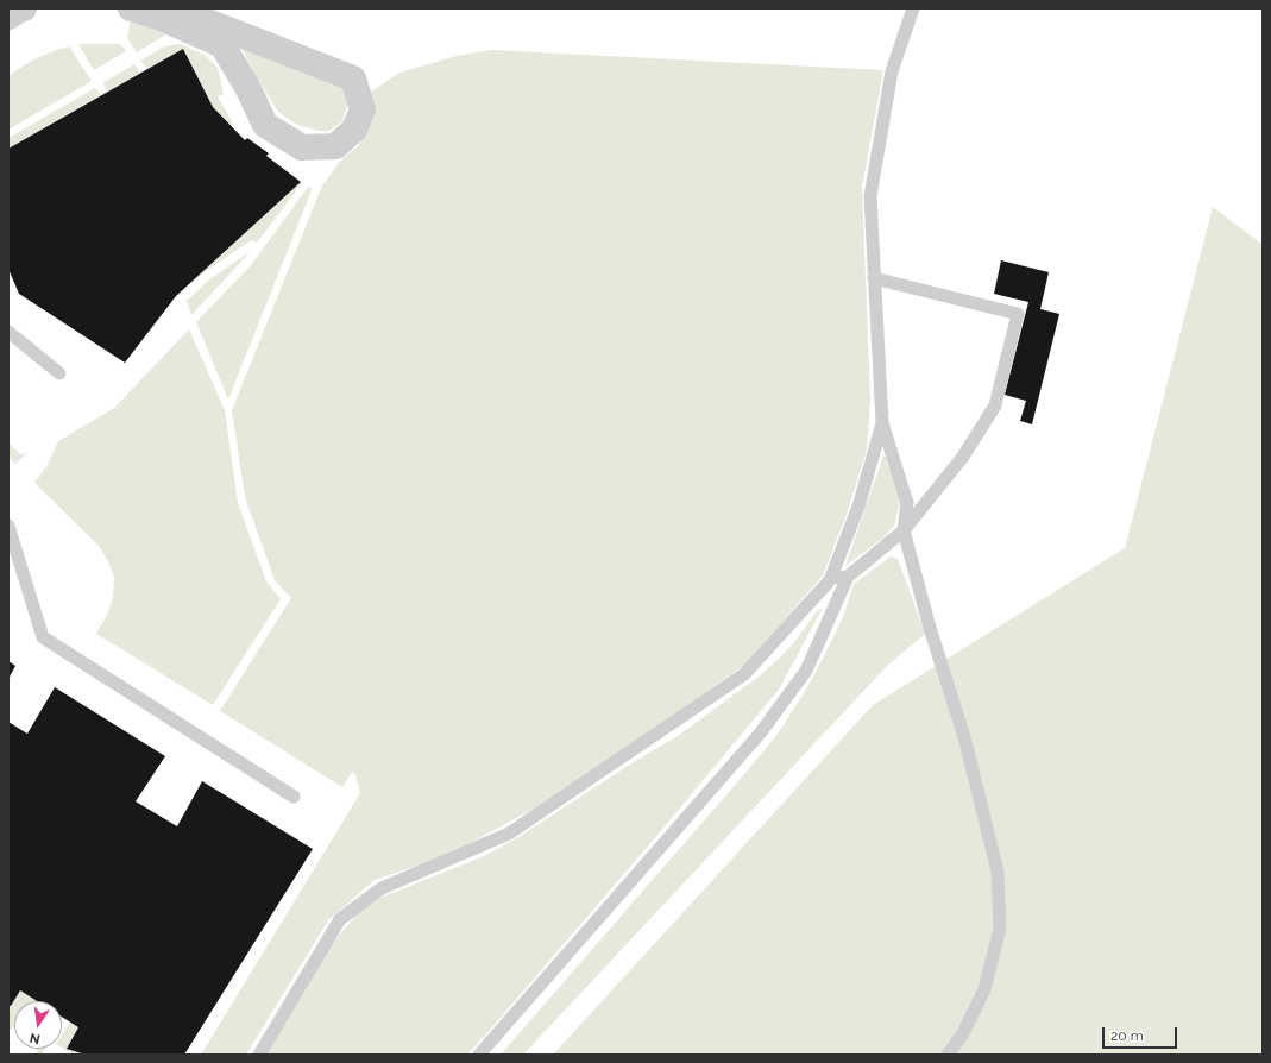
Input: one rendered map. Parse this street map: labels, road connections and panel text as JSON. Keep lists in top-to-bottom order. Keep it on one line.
{"scale_bar":"20 m","north":"bottom"}
